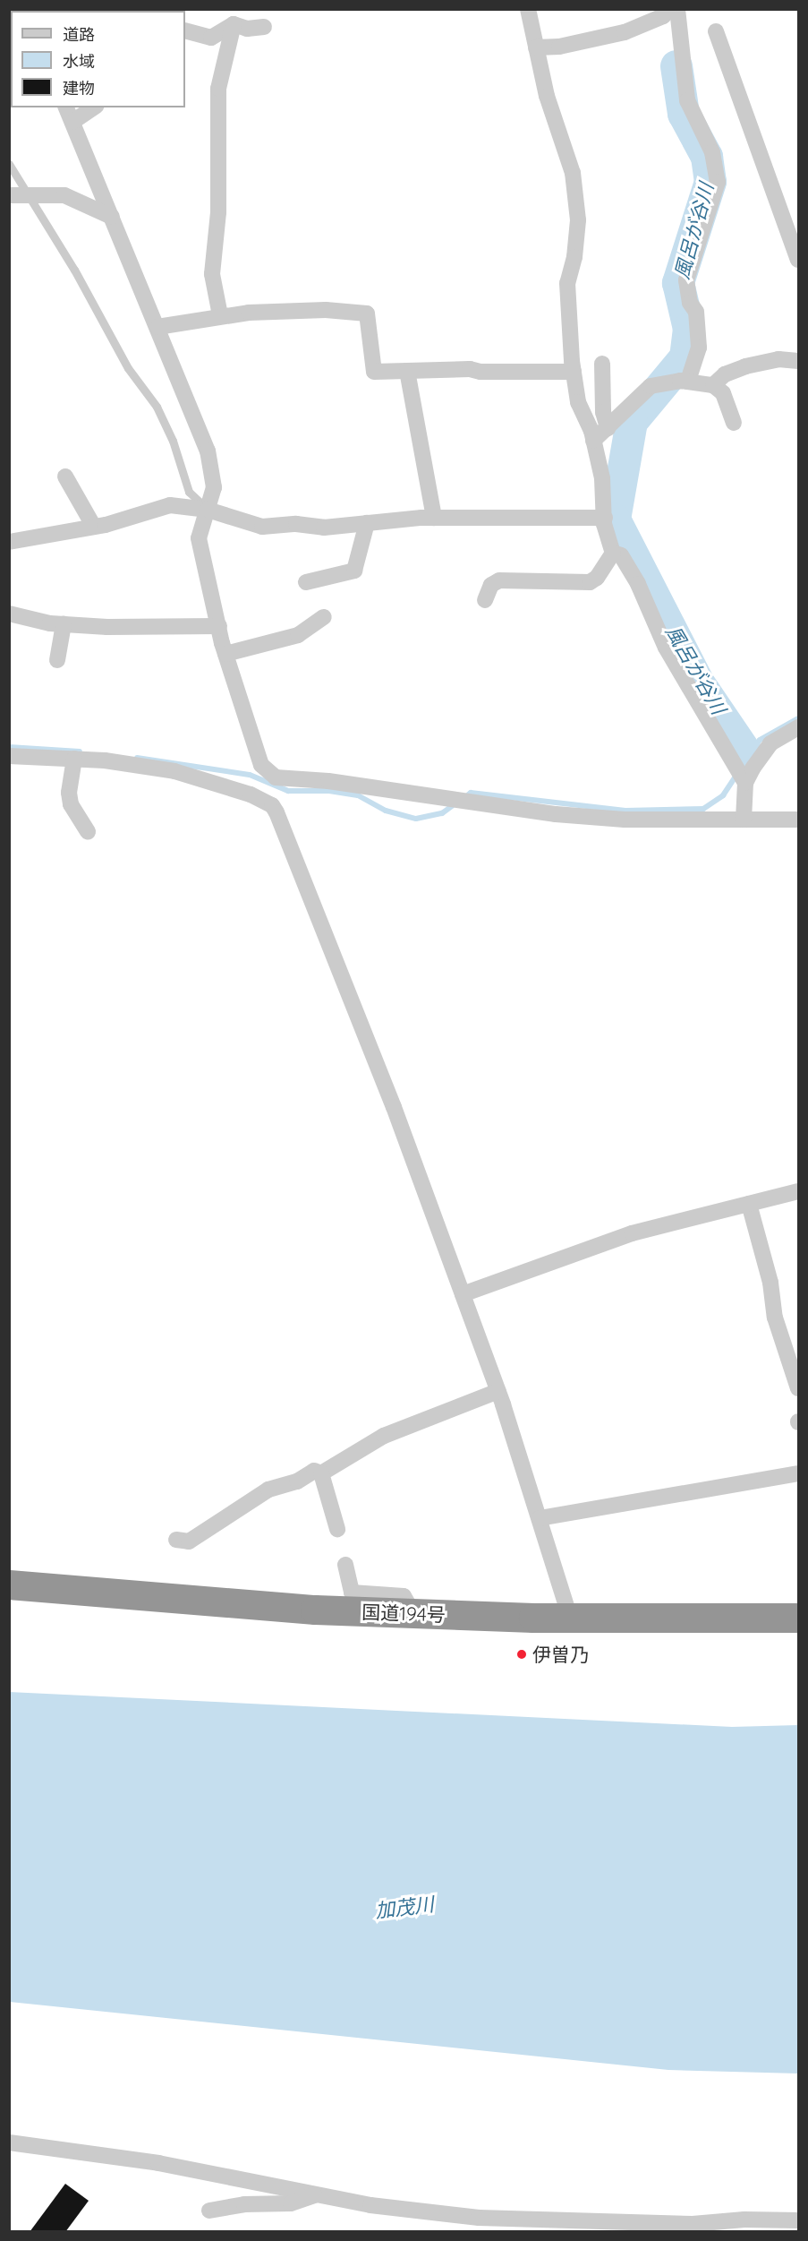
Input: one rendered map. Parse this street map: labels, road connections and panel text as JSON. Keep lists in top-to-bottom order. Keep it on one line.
{"streets":{"highway":["国道194号"]},"water":["風呂が谷川","加茂川"],"places":["伊曽乃"],"legend":["道路","水域","建物"]}
